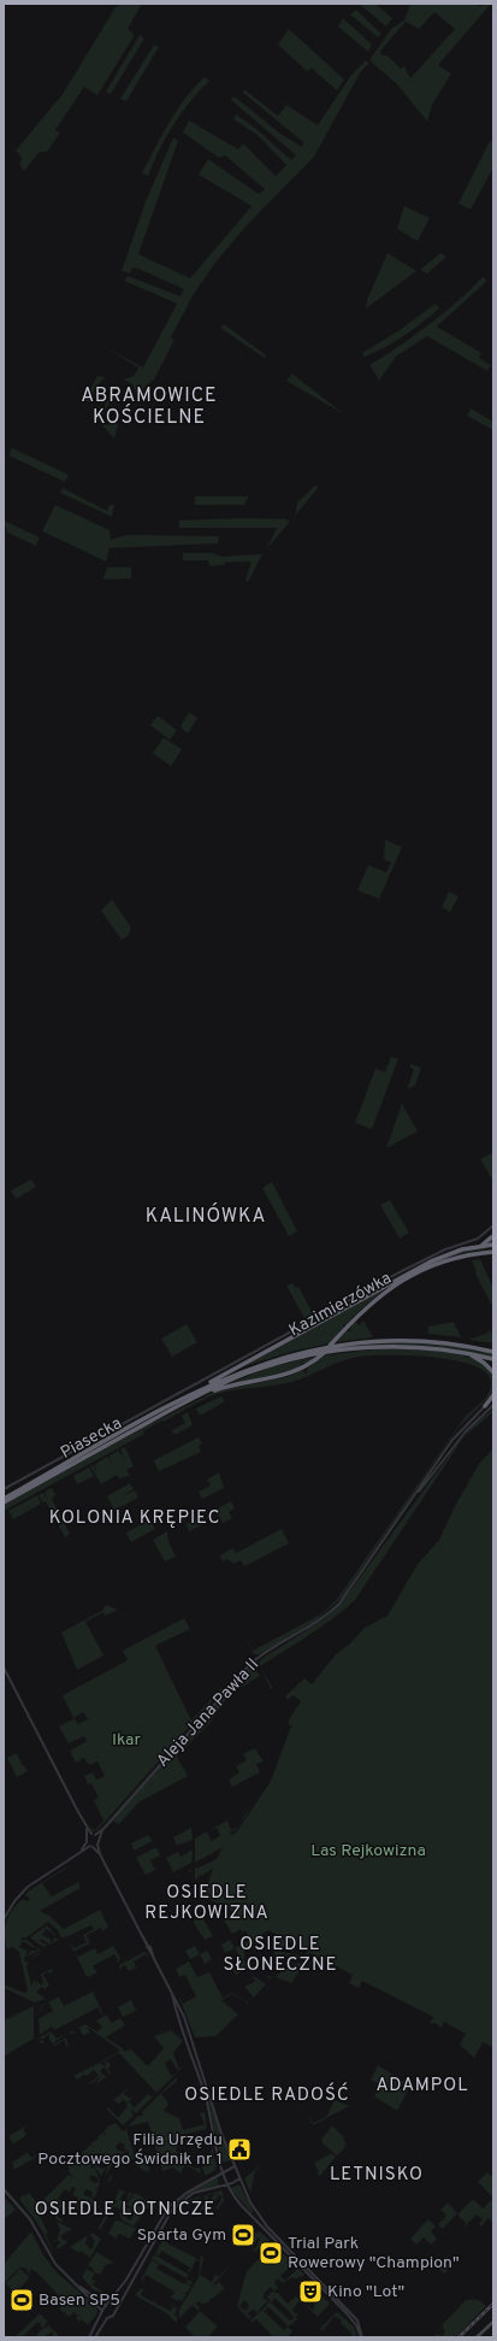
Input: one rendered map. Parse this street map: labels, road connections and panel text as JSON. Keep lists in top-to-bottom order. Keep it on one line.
{"streets":{"highway":["Piasecka"],"street":["Kazimierzówka","Aleja Jana Pawła II"]},"districts":["ABRAMOWICE KOŚCIELNE","KALINÓWKA","KOLONIA KRĘPIEC","OSIEDLE REJKOWIZNA","OSIEDLE SŁONECZNE","ADAMPOL","OSIEDLE RADOŚĆ","LETNISKO","OSIEDLE LOTNICZE"],"parks":["Ikar","Las Rejkowizna"],"places":{"public building":["Filia Urzędu Pocztowego Świdnik nr 1"],"sports":["Sparta Gym","Trial Park Rowerowy \"Champion\"","Basen SP5"],"theatre":["Kino \"Lot\""]}}
